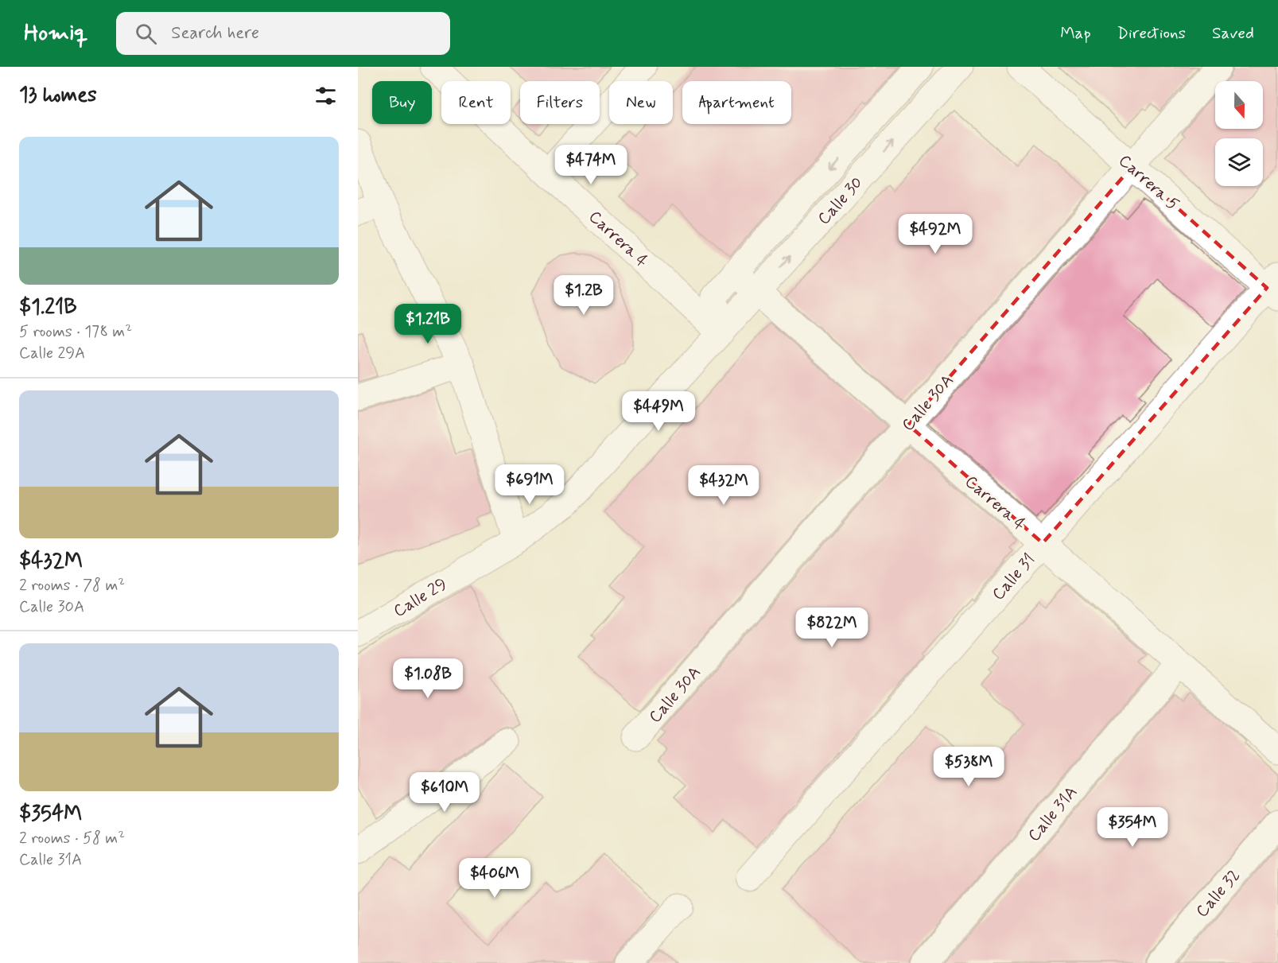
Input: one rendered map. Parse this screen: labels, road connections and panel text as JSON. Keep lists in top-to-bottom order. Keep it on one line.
{"streets":{"street":["Carrera 5","Calle 30","Carrera 4","Calle 30A","Calle 31","Calle 29","Calle 31A","Calle 32"]},"crossings":[["Carrera 5","Calle 30A"],["Carrera 5","Calle 31"],["Calle 30","Carrera 4"],["Calle 30","Calle 29"],["Carrera 4","Calle 30A"],["Carrera 4","Calle 31"],["Carrera 4","Calle 31A"]],"north":"bottom","page":{"header":"Homiq","search":"Search here","nav":["Map","Directions","Saved"],"heading":"13 homes","chip":["Buy","Rent","Filters","New","Apartment"],"list":[{"name":"$1.21B","note":"5 rooms · 178 m² · Calle 29A"},{"name":"$432M","note":"2 rooms · 78 m² · Calle 30A"},{"name":"$354M","note":"2 rooms · 58 m² · Calle 31A"}],"price":["$474M","$492M","$1.2B","$1.21B","$449M","$691M","$432M","$822M","$1.08B","$538M","$610M","$354M","$406M"]}}
